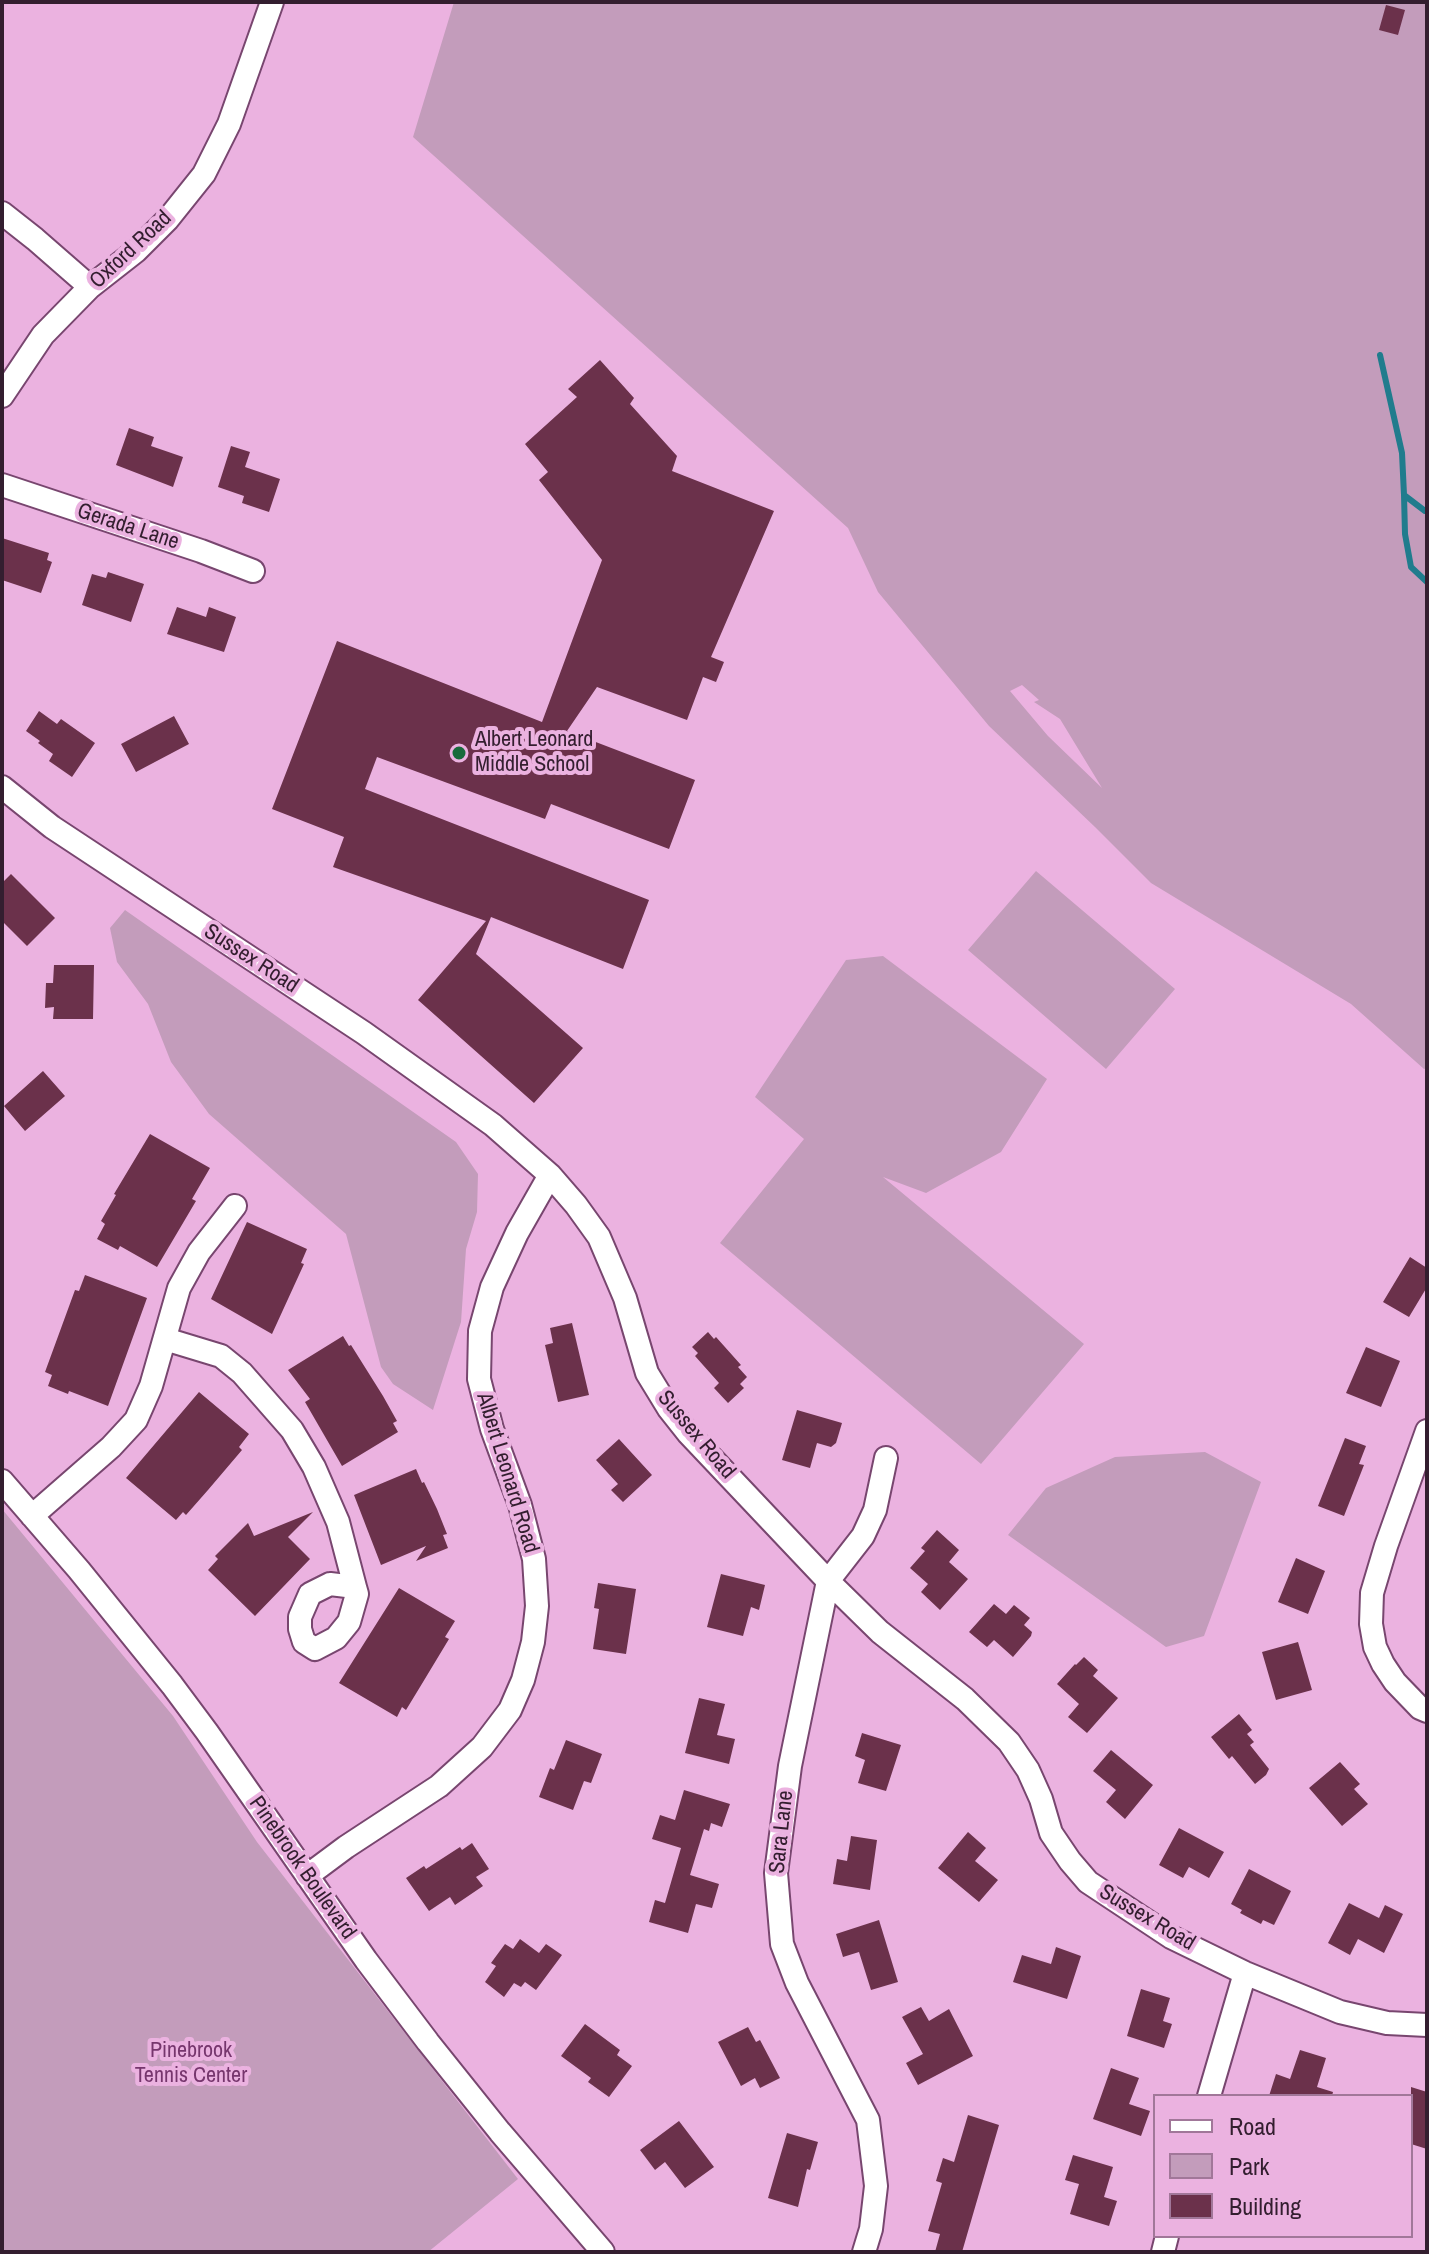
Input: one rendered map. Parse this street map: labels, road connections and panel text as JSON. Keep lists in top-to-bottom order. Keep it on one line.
{"streets":{"street":["Oxford Road","Gerada Lane","Sussex Road","Albert Leonard Road","Sara Lane","Pinebrook Boulevard"]},"crossings":[["Sussex Road","Albert Leonard Road"],["Sussex Road","Sara Lane"],["Albert Leonard Road","Pinebrook Boulevard"]],"parks":["Pinebrook Tennis Center"],"places":["Albert Leonard Middle School"],"legend":["Road","Park","Building"]}
